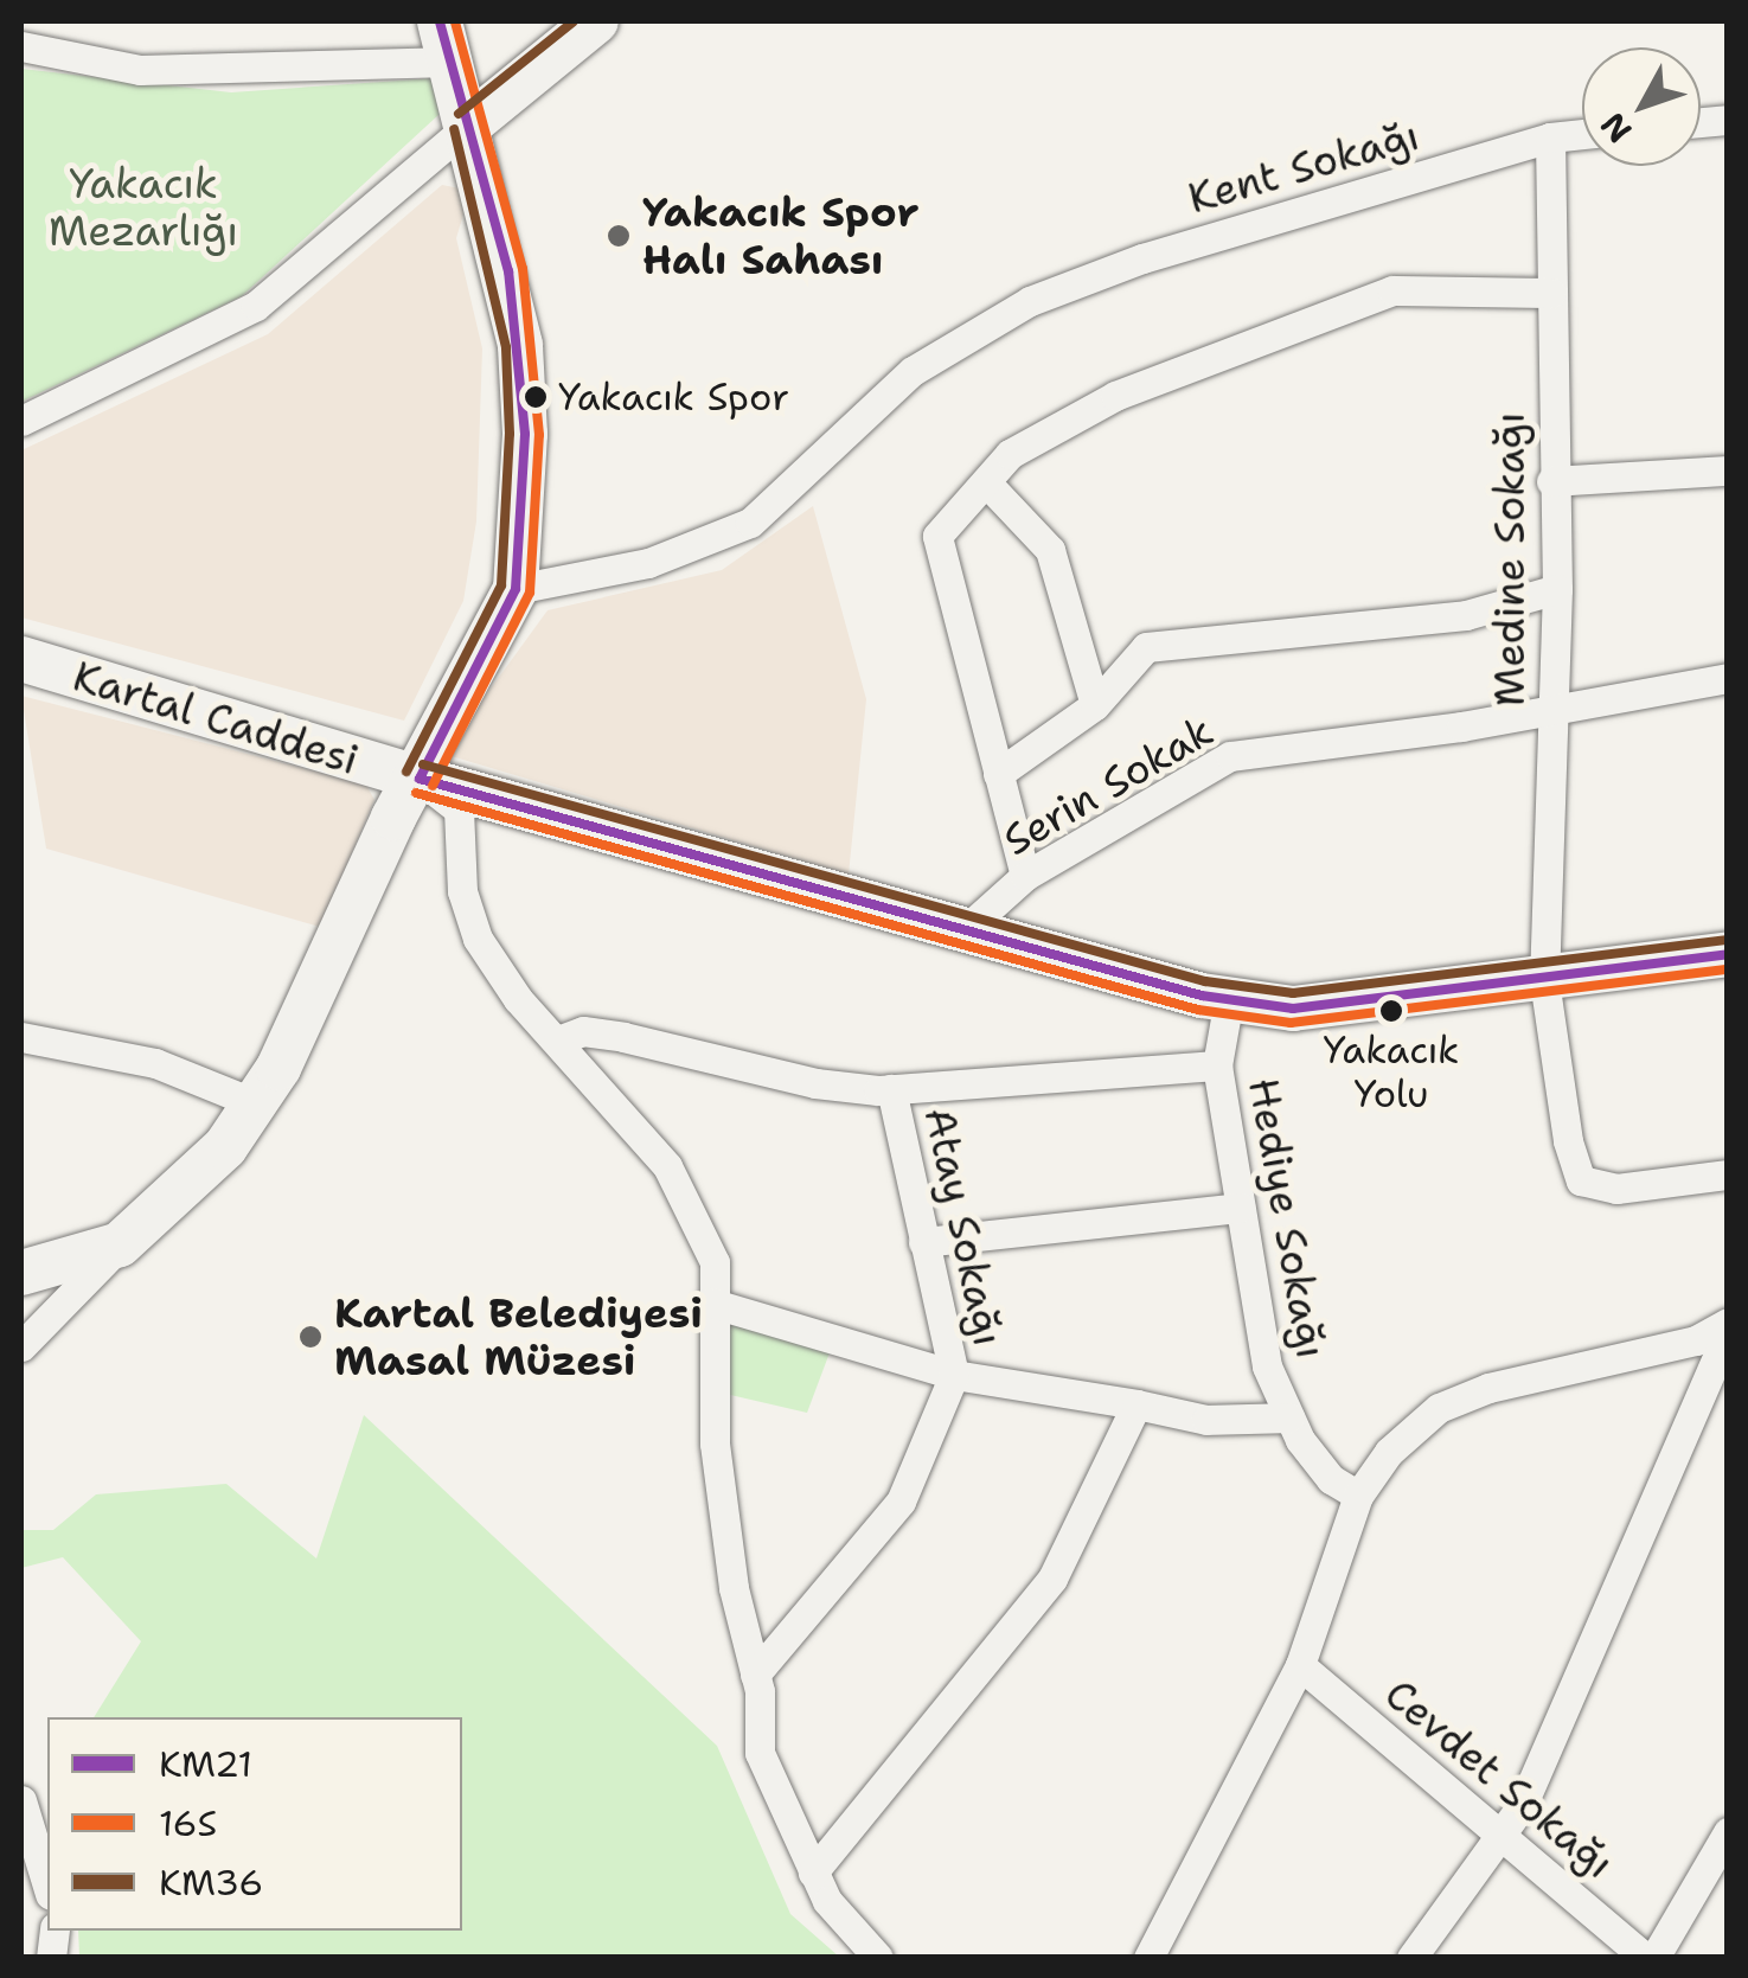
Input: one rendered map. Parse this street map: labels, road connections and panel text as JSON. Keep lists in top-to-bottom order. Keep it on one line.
{"streets":{"main road":["Kartal Caddesi"],"street":["Kent Sokağı","Medine Sokağı","Serin Sokak","Hediye Sokağı","Atay Sokağı","Cevdet Sokağı"]},"crossings":[["Kent Sokağı","Medine Sokağı"],["Medine Sokağı","Kartal Caddesi"],["Medine Sokağı","Serin Sokak"],["Kartal Caddesi","Serin Sokak"],["Kartal Caddesi","Hediye Sokağı"]],"parks":["Yakacık Mezarlığı"],"places":["Yakacık Spor Halı Sahası","Yakacık Spor","Yakacık Yolu","Kartal Belediyesi Masal Müzesi"],"lines":["transit line KM21","transit line 16S","transit line KM36"],"legend":["KM21","16S","KM36"],"north":"bottom left"}
